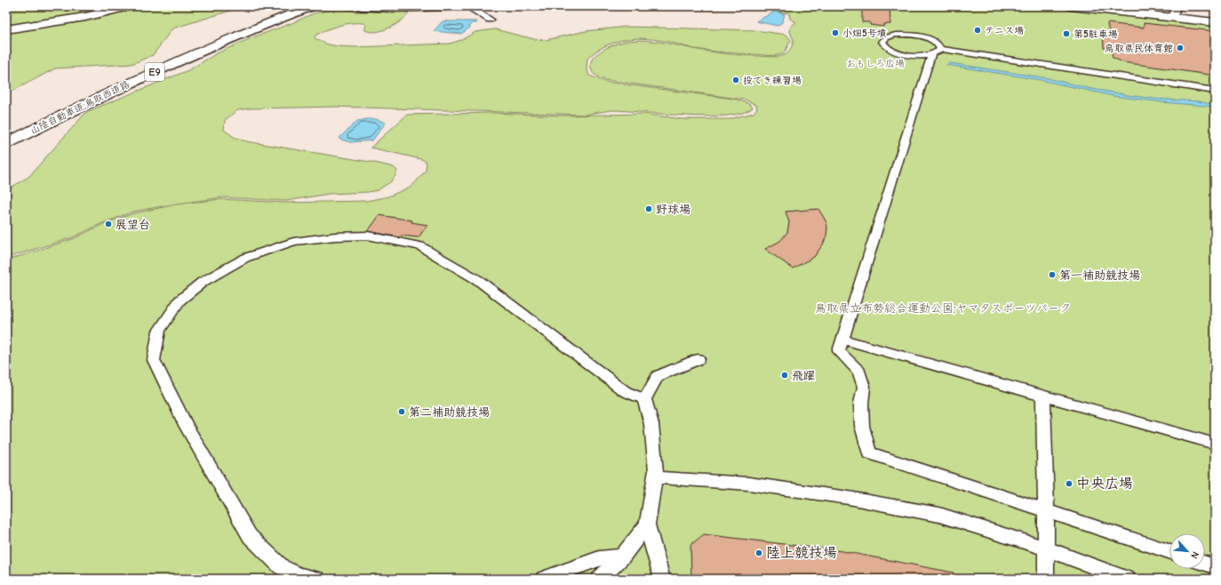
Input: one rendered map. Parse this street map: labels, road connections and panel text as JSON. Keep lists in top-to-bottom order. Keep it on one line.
{"streets":{"main road":["E9","山陰自動車道;鳥取西道路"]},"parks":["おもしろ広場","鳥取県立布勢総合運動公園;ヤマタスポーツパーク"],"places":["テニス場","小畑5号墳","第5駐車場","鳥取県民体育館","投てき練習場","野球場","展望台","第一補助競技場","飛躍","第二補助競技場","中央広場","陸上競技場"],"north":"bottom right"}
